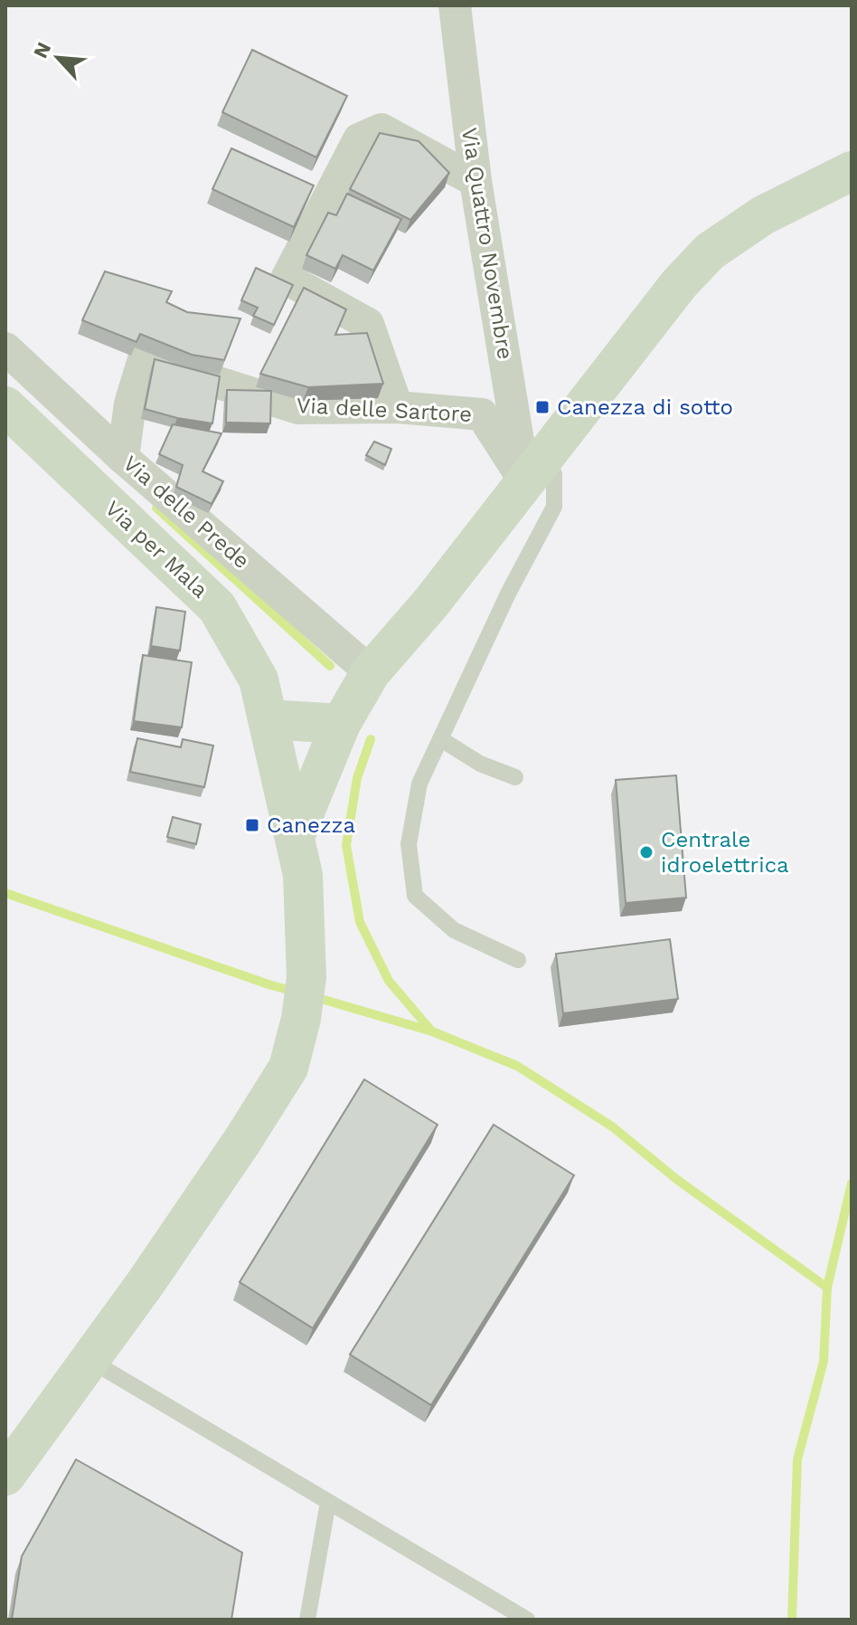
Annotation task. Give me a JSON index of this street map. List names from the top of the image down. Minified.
{"streets":{"main road":["Via per Mala"],"street":["Via Quattro Novembre","Via delle Sartore","Via delle Prede"]},"crossings":[["Via Quattro Novembre","Via delle Sartore"],["Via delle Sartore","Via delle Prede"]],"places":{"transit":["Canezza di sotto","Canezza"],"other":["Centrale idroelettrica"]},"north":"top left"}
